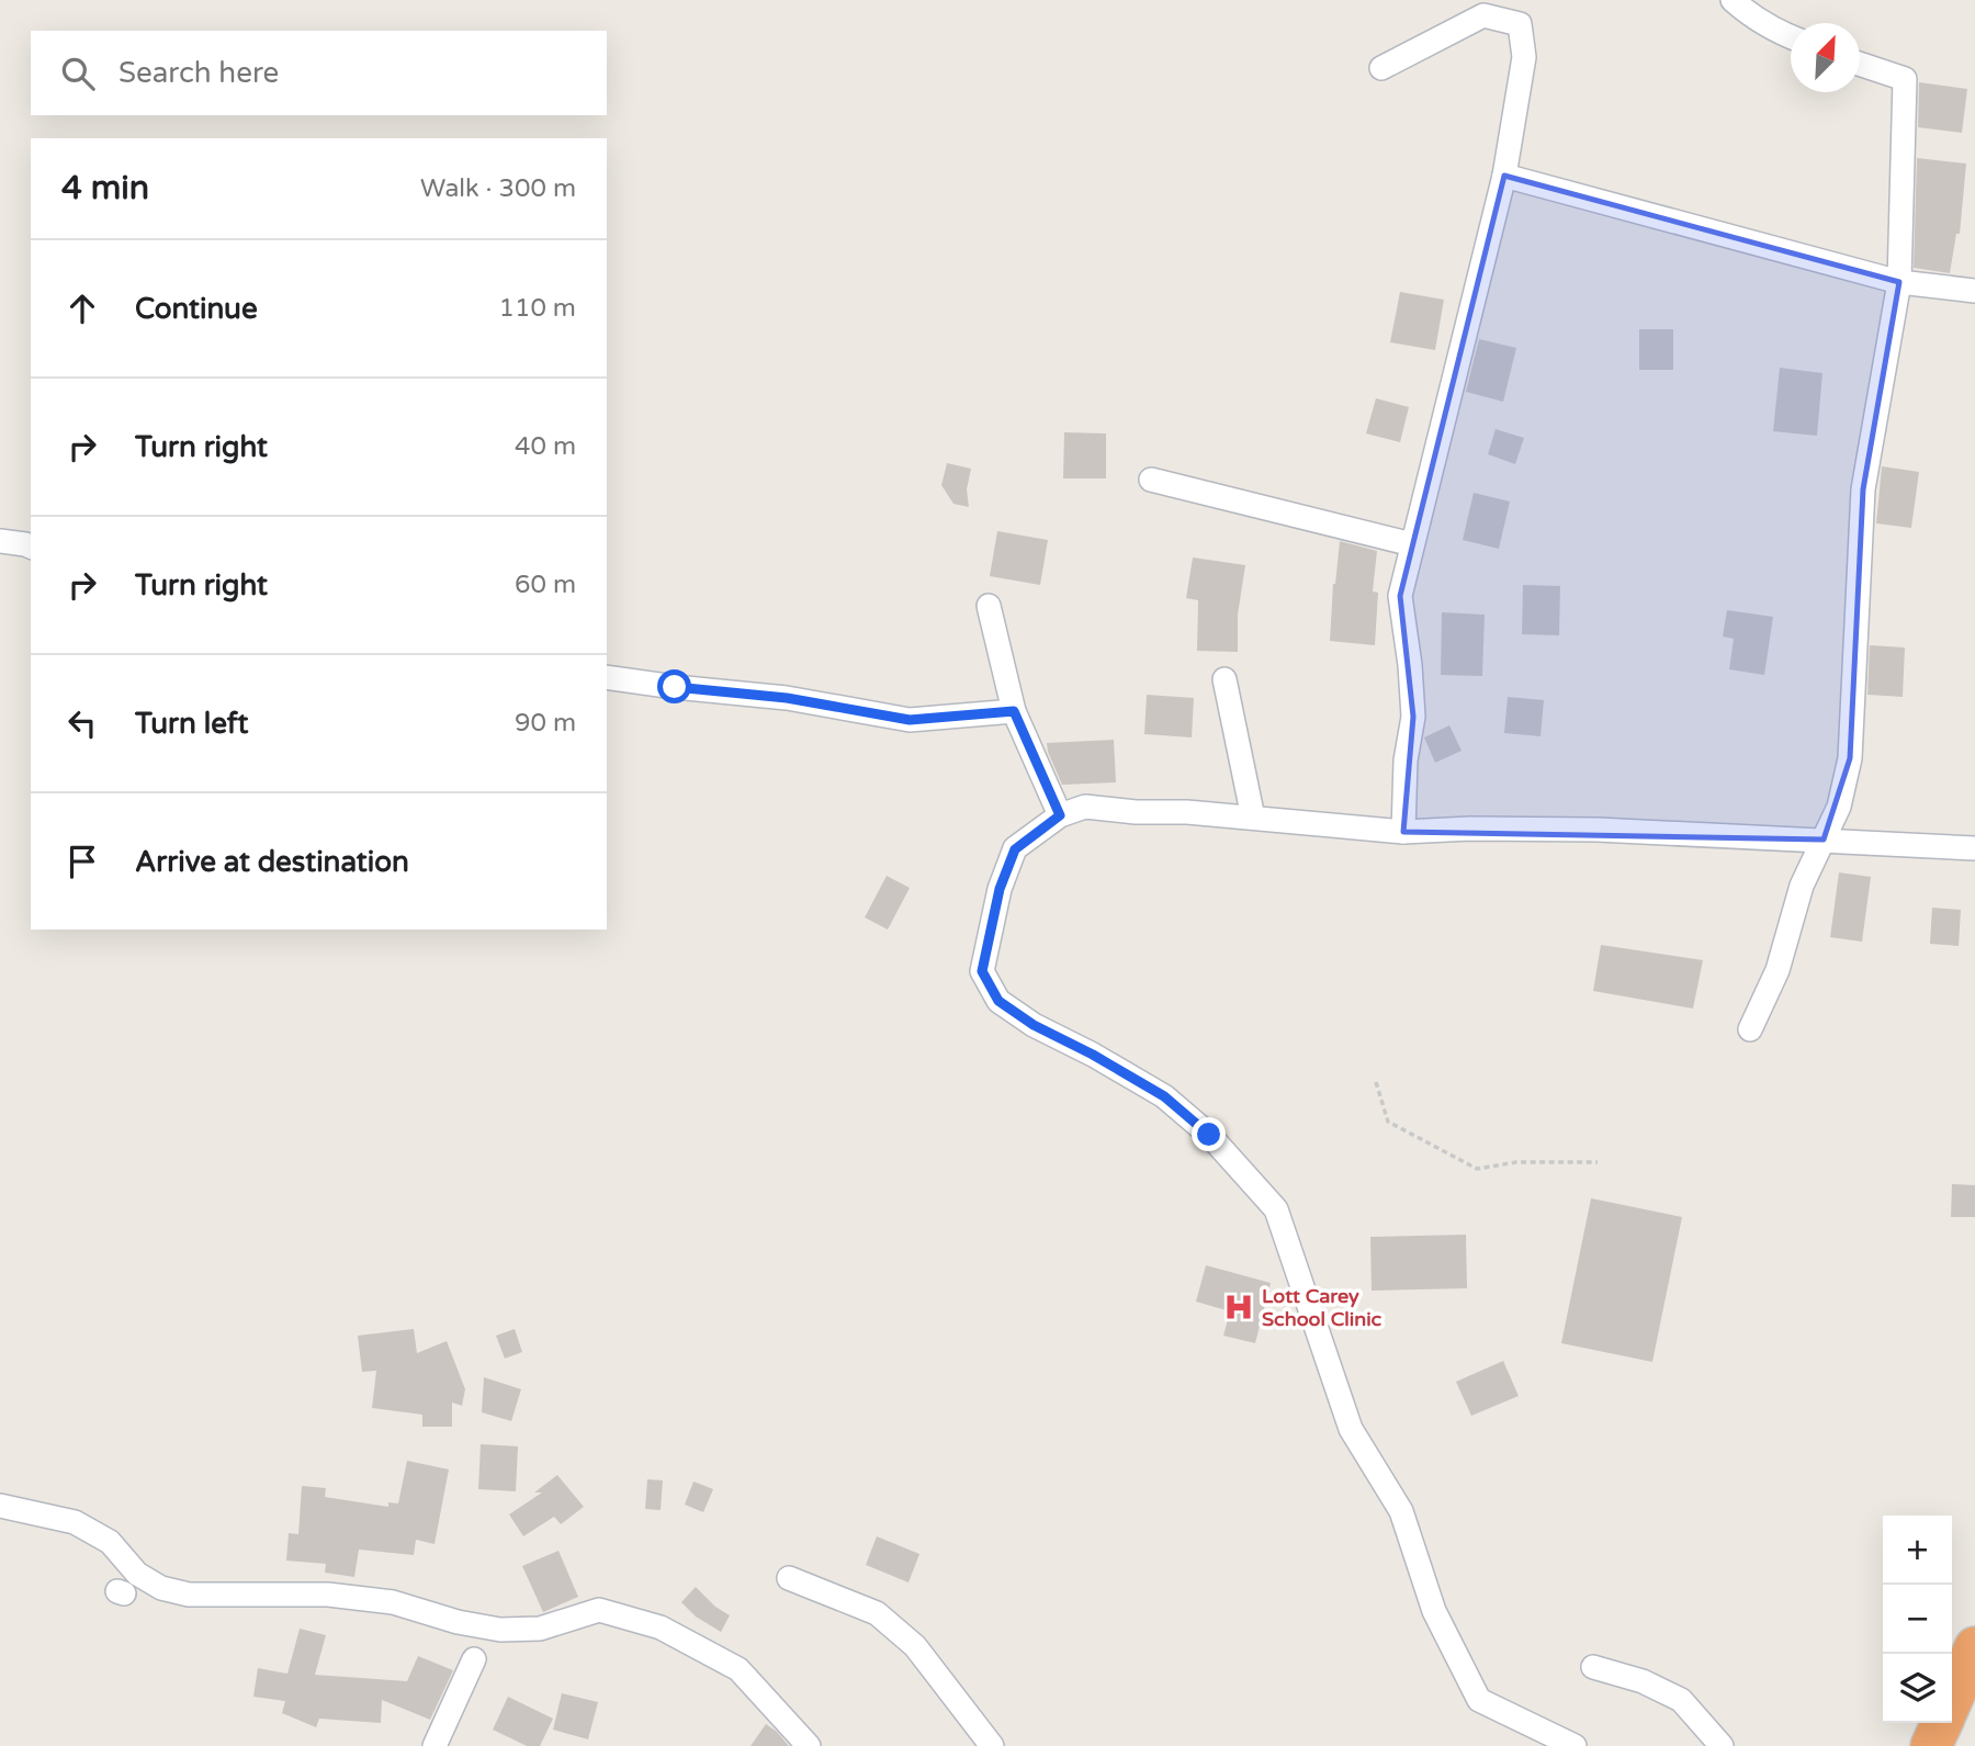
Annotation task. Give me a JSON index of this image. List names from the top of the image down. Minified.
{"places":{"hospital":["Lott Carey School Clinic"]},"north":"top right","page":{"search":"Search here","heading":["4 min","Walk · 300 m"],"list":[["Continue","110 m"],["Turn right","40 m"],["Turn right","60 m"],["Turn left","90 m"],"Arrive at destination"],"map_buttons":["+","−"]}}
